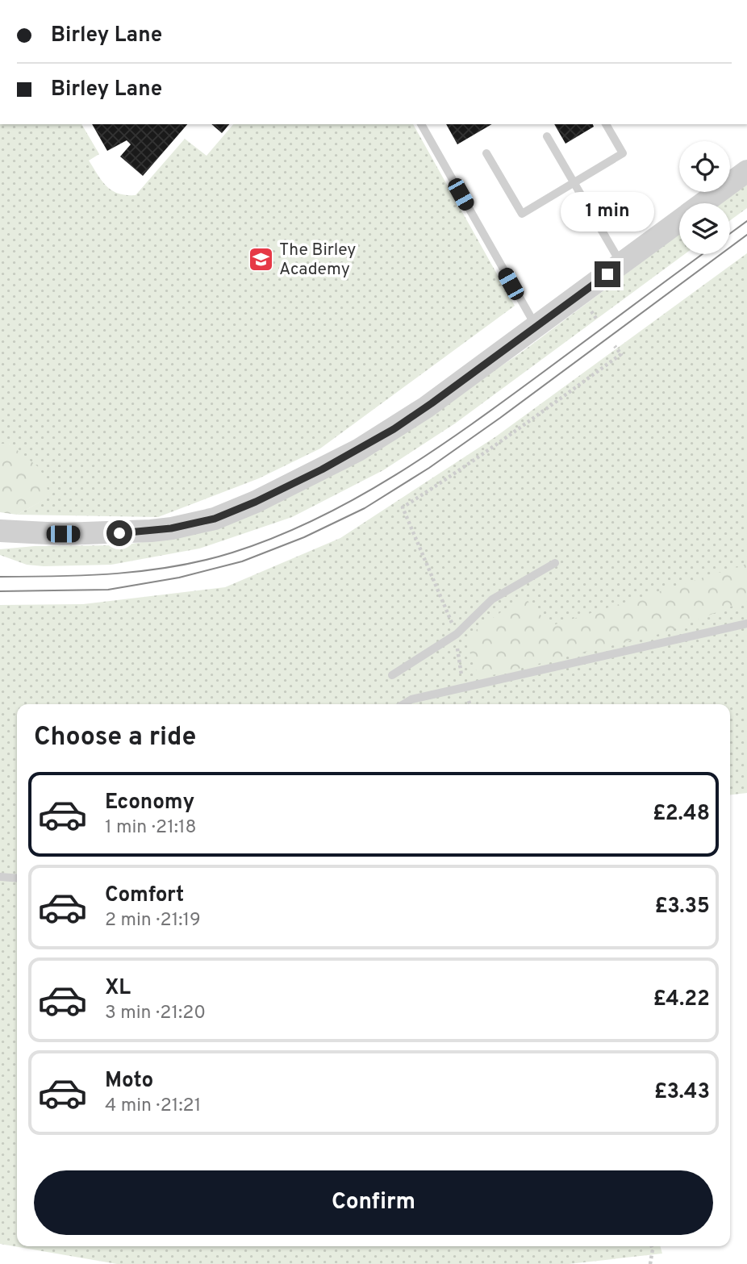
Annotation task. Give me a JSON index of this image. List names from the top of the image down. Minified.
{"places":{"school or university":["The Birley Academy"]},"page":{"banner":["Birley Lane","Birley Lane"],"bubble":"1 min","heading":"Choose a ride","list":[{"name":"Economy","note":"1 min · 21:18","value":"£2.48"},{"name":"Comfort","note":"2 min · 21:19","value":"£3.35"},{"name":"XL","note":"3 min · 21:20","value":"£4.22"},{"name":"Moto","note":"4 min · 21:21","value":"£3.43"}],"buttons":"Confirm"}}
